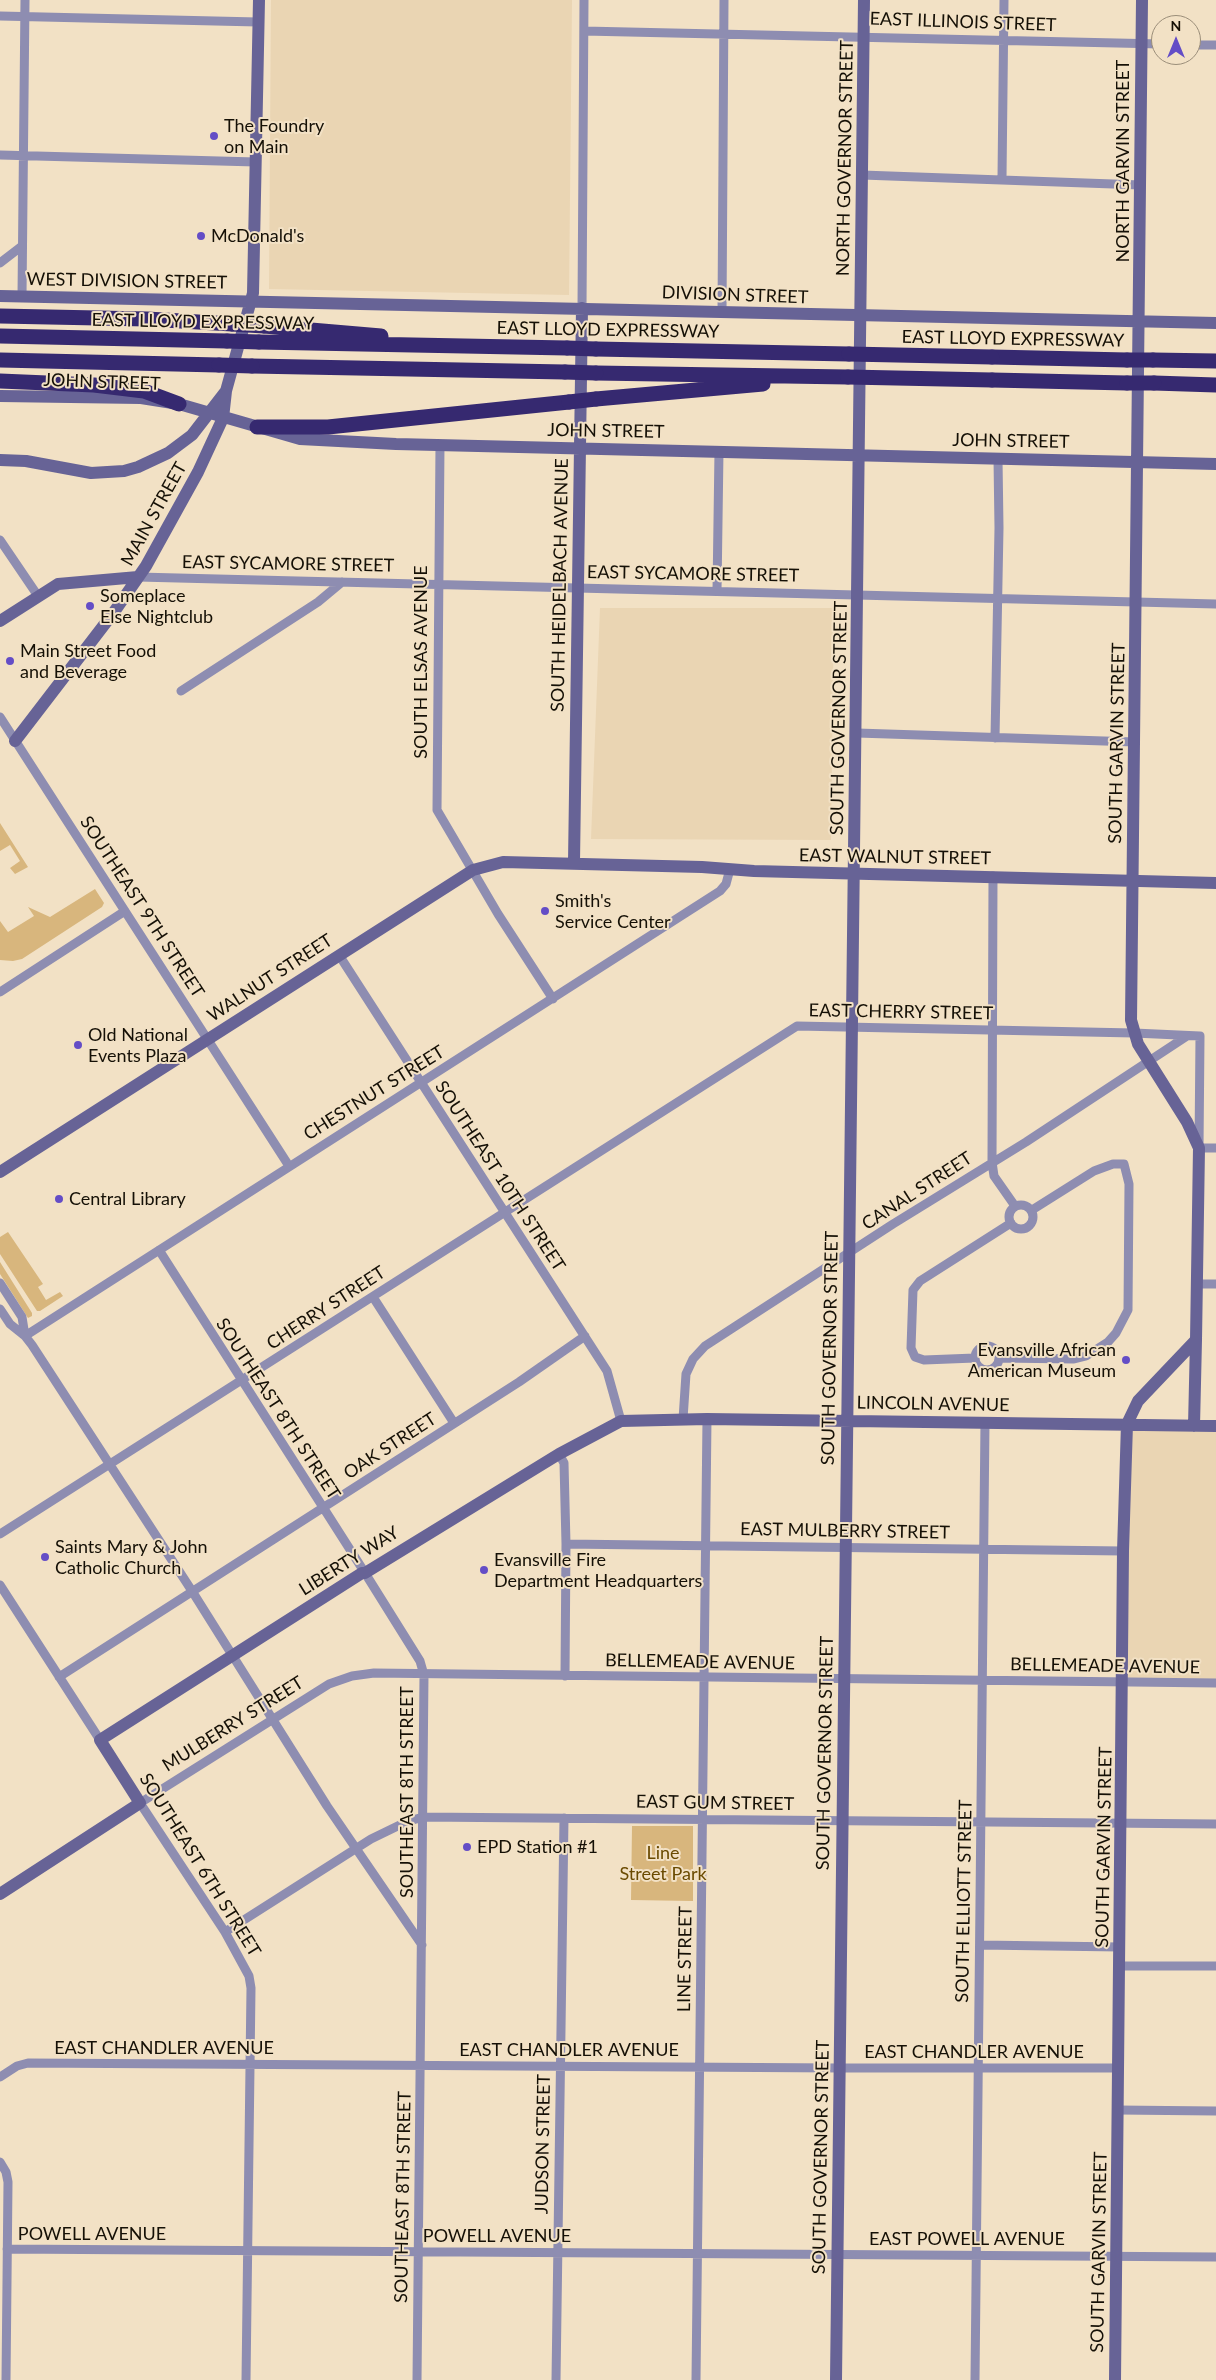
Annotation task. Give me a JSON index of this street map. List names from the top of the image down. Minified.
{"streets":{"highway":["EAST LLOYD EXPRESSWAY"],"main road":["NORTH GOVERNOR STREET","NORTH GARVIN STREET","WEST DIVISION STREET","DIVISION STREET","JOHN STREET","MAIN STREET","SOUTH HEIDELBACH AVENUE","SOUTH GOVERNOR STREET","SOUTH GARVIN STREET","EAST WALNUT STREET","WALNUT STREET","LINCOLN AVENUE","LIBERTY WAY","MULBERRY STREET","SOUTHEAST 6TH STREET"],"street":["EAST ILLINOIS STREET","EAST SYCAMORE STREET","SOUTH ELSAS AVENUE","SOUTHEAST 9TH STREET","EAST CHERRY STREET","CHESTNUT STREET","SOUTHEAST 10TH STREET","CANAL STREET","CHERRY STREET","SOUTHEAST 8TH STREET","OAK STREET","EAST MULBERRY STREET","BELLEMEADE AVENUE","EAST GUM STREET","SOUTH ELLIOTT STREET","LINE STREET","EAST CHANDLER AVENUE","JUDSON STREET","POWELL AVENUE","EAST POWELL AVENUE"]},"crossings":[["EAST ILLINOIS STREET","NORTH GOVERNOR STREET"],["EAST ILLINOIS STREET","NORTH GARVIN STREET"],["NORTH GOVERNOR STREET","DIVISION STREET"],["NORTH GOVERNOR STREET","SOUTH GOVERNOR STREET"],["NORTH GARVIN STREET","DIVISION STREET"],["NORTH GARVIN STREET","SOUTH GARVIN STREET"],["WEST DIVISION STREET","DIVISION STREET"],["WEST DIVISION STREET","MAIN STREET"],["DIVISION STREET","MAIN STREET"],["DIVISION STREET","SOUTH HEIDELBACH AVENUE"],["DIVISION STREET","SOUTH GOVERNOR STREET"],["DIVISION STREET","SOUTH GARVIN STREET"],["JOHN STREET","MAIN STREET"],["JOHN STREET","SOUTH HEIDELBACH AVENUE"],["JOHN STREET","SOUTH ELSAS AVENUE"],["JOHN STREET","SOUTH GOVERNOR STREET"],["JOHN STREET","SOUTH GARVIN STREET"],["MAIN STREET","EAST SYCAMORE STREET"],["MAIN STREET","SOUTHEAST 9TH STREET"],["EAST SYCAMORE STREET","SOUTH HEIDELBACH AVENUE"],["EAST SYCAMORE STREET","SOUTH ELSAS AVENUE"],["EAST SYCAMORE STREET","SOUTH GOVERNOR STREET"],["EAST SYCAMORE STREET","SOUTH GARVIN STREET"],["SOUTH HEIDELBACH AVENUE","EAST WALNUT STREET"],["SOUTH HEIDELBACH AVENUE","WALNUT STREET"],["SOUTH ELSAS AVENUE","WALNUT STREET"],["SOUTH ELSAS AVENUE","CHESTNUT STREET"],["SOUTH GOVERNOR STREET","EAST WALNUT STREET"],["SOUTH GOVERNOR STREET","EAST CHERRY STREET"],["SOUTH GOVERNOR STREET","CANAL STREET"],["SOUTH GOVERNOR STREET","LINCOLN AVENUE"],["SOUTH GOVERNOR STREET","EAST MULBERRY STREET"],["SOUTH GOVERNOR STREET","BELLEMEADE AVENUE"],["SOUTH GOVERNOR STREET","EAST GUM STREET"],["SOUTH GOVERNOR STREET","EAST CHANDLER AVENUE"],["SOUTH GOVERNOR STREET","POWELL AVENUE"],["SOUTH GOVERNOR STREET","EAST POWELL AVENUE"],["SOUTH GARVIN STREET","EAST WALNUT STREET"],["SOUTH GARVIN STREET","EAST CHERRY STREET"],["SOUTH GARVIN STREET","CANAL STREET"],["SOUTH GARVIN STREET","LINCOLN AVENUE"],["SOUTH GARVIN STREET","EAST MULBERRY STREET"],["SOUTH GARVIN STREET","BELLEMEADE AVENUE"],["SOUTH GARVIN STREET","EAST GUM STREET"],["SOUTH GARVIN STREET","EAST CHANDLER AVENUE"],["SOUTH GARVIN STREET","EAST POWELL AVENUE"],["EAST WALNUT STREET","WALNUT STREET"],["EAST WALNUT STREET","CHESTNUT STREET"],["SOUTHEAST 9TH STREET","WALNUT STREET"],["SOUTHEAST 9TH STREET","CHESTNUT STREET"],["WALNUT STREET","SOUTHEAST 10TH STREET"],["EAST CHERRY STREET","CANAL STREET"],["EAST CHERRY STREET","CHERRY STREET"],["CHESTNUT STREET","SOUTHEAST 10TH STREET"],["CHESTNUT STREET","SOUTHEAST 8TH STREET"],["SOUTHEAST 10TH STREET","CHERRY STREET"],["SOUTHEAST 10TH STREET","LINCOLN AVENUE"],["SOUTHEAST 10TH STREET","OAK STREET"],["SOUTHEAST 10TH STREET","LIBERTY WAY"],["CANAL STREET","LINCOLN AVENUE"],["CHERRY STREET","SOUTHEAST 8TH STREET"],["LINCOLN AVENUE","LIBERTY WAY"],["LINCOLN AVENUE","SOUTH ELLIOTT STREET"],["LINCOLN AVENUE","LINE STREET"],["SOUTHEAST 8TH STREET","OAK STREET"],["SOUTHEAST 8TH STREET","LIBERTY WAY"],["SOUTHEAST 8TH STREET","BELLEMEADE AVENUE"],["SOUTHEAST 8TH STREET","MULBERRY STREET"],["SOUTHEAST 8TH STREET","EAST GUM STREET"],["SOUTHEAST 8TH STREET","EAST CHANDLER AVENUE"],["SOUTHEAST 8TH STREET","POWELL AVENUE"],["OAK STREET","SOUTHEAST 6TH STREET"],["EAST MULBERRY STREET","SOUTH ELLIOTT STREET"],["EAST MULBERRY STREET","LINE STREET"],["LIBERTY WAY","SOUTHEAST 6TH STREET"],["BELLEMEADE AVENUE","MULBERRY STREET"],["BELLEMEADE AVENUE","SOUTH ELLIOTT STREET"],["BELLEMEADE AVENUE","LINE STREET"],["MULBERRY STREET","SOUTHEAST 6TH STREET"],["EAST GUM STREET","SOUTH ELLIOTT STREET"],["EAST GUM STREET","LINE STREET"],["EAST GUM STREET","JUDSON STREET"],["SOUTHEAST 6TH STREET","EAST CHANDLER AVENUE"],["SOUTHEAST 6TH STREET","POWELL AVENUE"],["SOUTH ELLIOTT STREET","EAST CHANDLER AVENUE"],["SOUTH ELLIOTT STREET","EAST POWELL AVENUE"],["LINE STREET","EAST CHANDLER AVENUE"],["LINE STREET","POWELL AVENUE"],["EAST CHANDLER AVENUE","JUDSON STREET"],["JUDSON STREET","POWELL AVENUE"],["POWELL AVENUE","EAST POWELL AVENUE"]],"parks":["Line Street Park"],"places":["The Foundry on Main","McDonald's","Someplace Else Nightclub","Main Street Food and Beverage","Smith's Service Center","Old National Events Plaza","Central Library","Evansville African American Museum","Saints Mary & John Catholic Church","Evansville Fire Department Headquarters","EPD Station #1"],"north":"top"}
